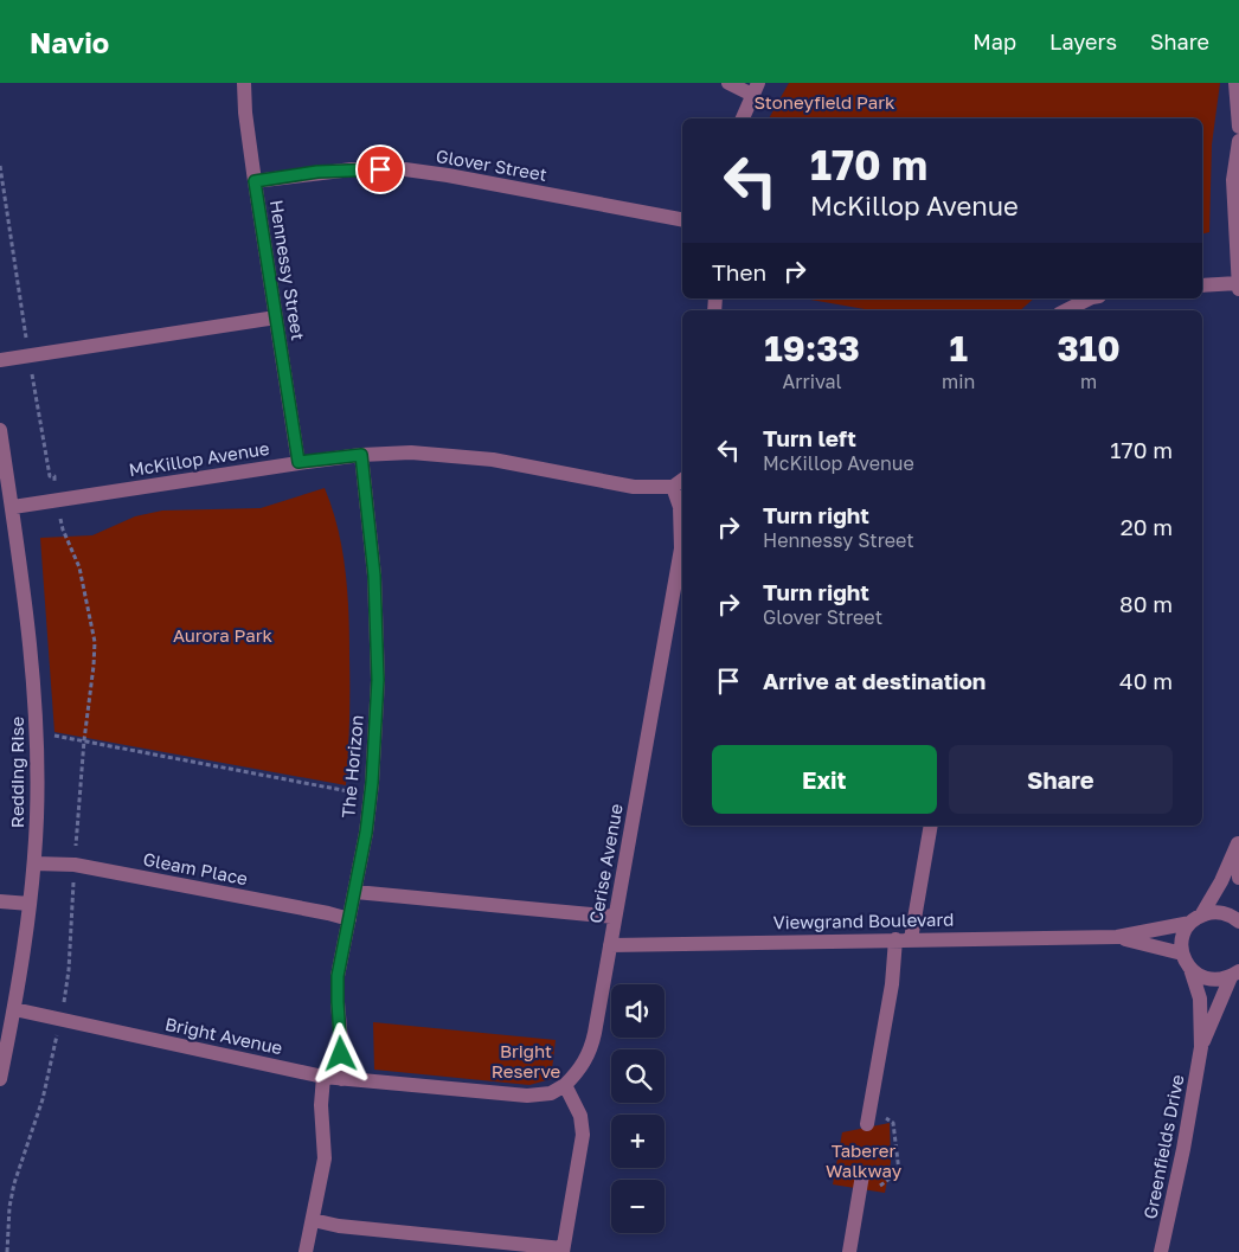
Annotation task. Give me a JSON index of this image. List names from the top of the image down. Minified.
{"streets":{"street":["Glover Street","Hennessy Street","McKillop Avenue","The Horizon","Redding Rise","Cerise Avenue","Gleam Place","Viewgrand Boulevard","Bright Avenue","Greenfields Drive"]},"crossings":[["Glover Street","Hennessy Street"],["Hennessy Street","McKillop Avenue"],["McKillop Avenue","The Horizon"],["McKillop Avenue","Redding Rise"],["McKillop Avenue","Cerise Avenue"],["The Horizon","Gleam Place"],["The Horizon","Bright Avenue"],["Redding Rise","Gleam Place"],["Redding Rise","Bright Avenue"],["Cerise Avenue","Viewgrand Boulevard"],["Cerise Avenue","Bright Avenue"],["Viewgrand Boulevard","Greenfields Drive"]],"parks":["Stoneyfield Park","Aurora Park","Bright Reserve","Taberer Walkway"],"page":{"header":"Navio","nav":["Map","Layers","Share"],"turn":["170 m","McKillop Avenue"],"then":"Then","eta":["19:33","Arrival","1","min","310","m"],"list":[{"name":"Turn left","note":"McKillop Avenue","value":"170 m"},{"name":"Turn right","note":"Hennessy Street","value":"20 m"},{"name":"Turn right","note":"Glover Street","value":"80 m"},{"name":"Arrive at destination","value":"40 m"}],"buttons":["Exit","Share"],"map_buttons":["+","−"]}}
